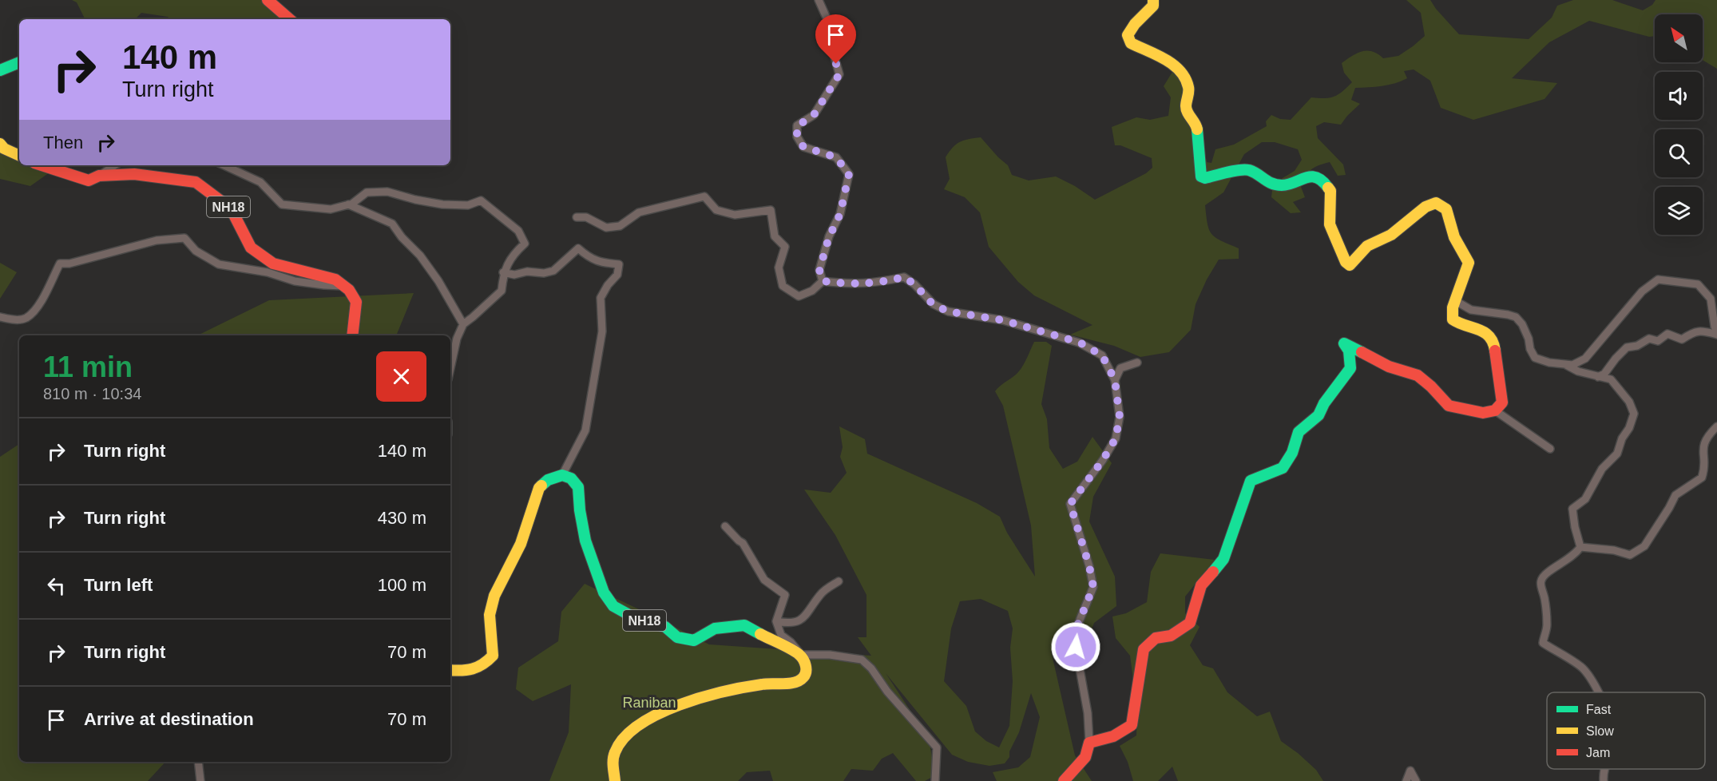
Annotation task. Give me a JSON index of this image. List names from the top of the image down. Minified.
{"streets":{"street":["NH18"]},"parks":["Raniban"],"legend":["Fast","Slow","Jam"],"north":"top left","page":{"turn":["140 m","Turn right"],"then":"Then","heading":["11 min","810 m · 10:34"],"list":[{"name":"Turn right","value":"140 m"},{"name":"Turn right","value":"430 m"},{"name":"Turn left","value":"100 m"},{"name":"Turn right","value":"70 m"},{"name":"Arrive at destination","value":"70 m"}]}}
